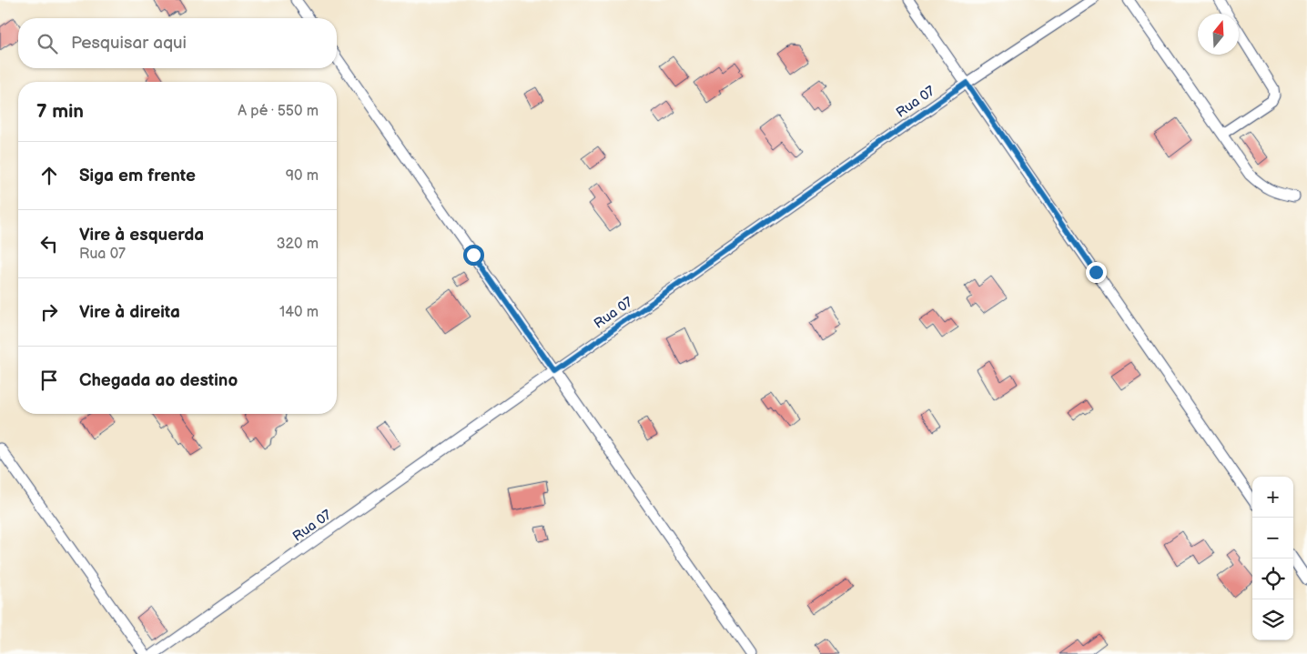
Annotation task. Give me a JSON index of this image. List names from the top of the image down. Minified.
{"streets":{"street":["Rua 07"]},"north":"top","page":{"search":"Pesquisar aqui","heading":["7 min","A pé · 550 m"],"list":[["Siga em frente","90 m"],["Vire à esquerda","Rua 07","320 m"],["Vire à direita","140 m"],"Chegada ao destino"],"map_buttons":["+","−"]}}
